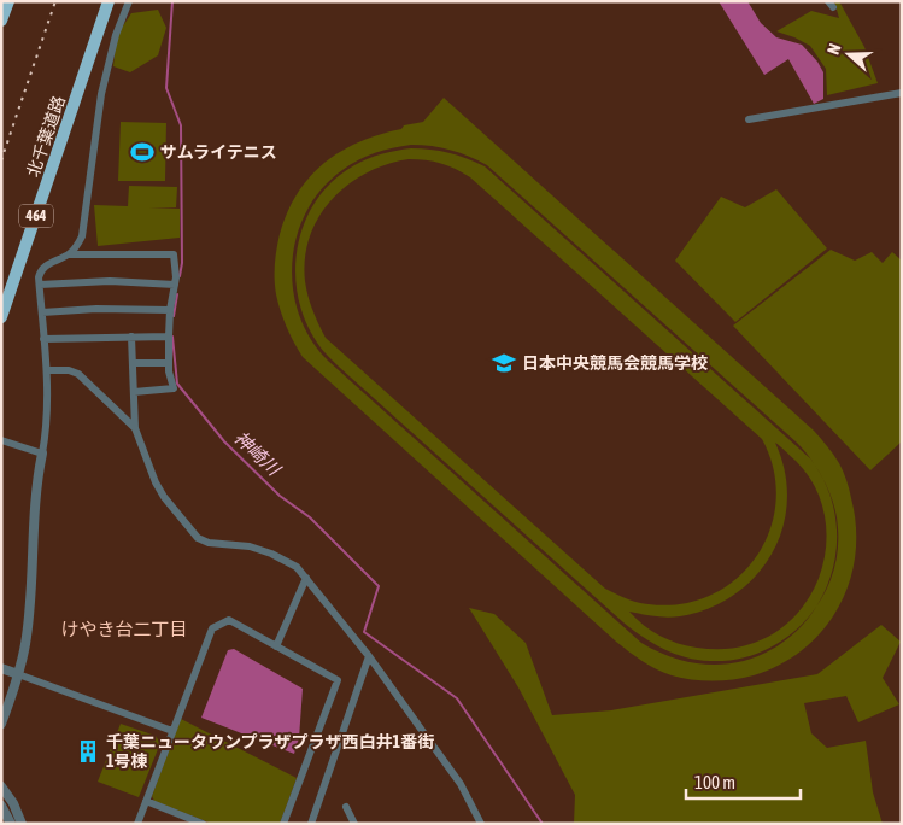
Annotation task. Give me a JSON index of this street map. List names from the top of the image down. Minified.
{"streets":{"highway":["北千葉道路","464"]},"districts":["けやき台二丁目"],"water":["神崎川"],"places":{"sports":["サムライテニス"],"school or university":["日本中央競馬会競馬学校"],"building":["千葉ニュータウンプラザプラザ西白井1番街 1号棟"]},"scale_bar":"100 m","north":"left"}
